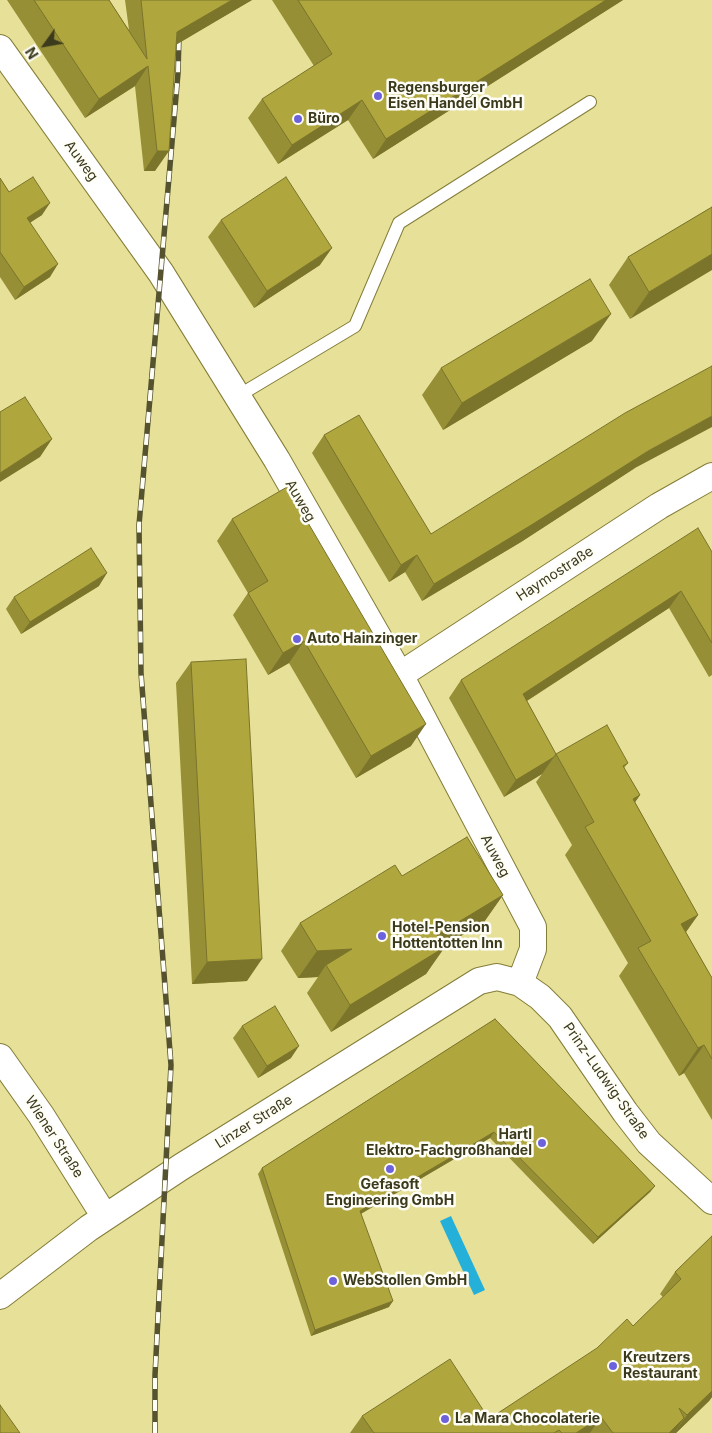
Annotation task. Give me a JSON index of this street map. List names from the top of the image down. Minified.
{"streets":{"street":["Auweg","Haymostraße","Prinz-Ludwig-Straße","Linzer Straße","Wiener Straße"]},"crossings":[["Auweg","Haymostraße"],["Auweg","Prinz-Ludwig-Straße"],["Auweg","Linzer Straße"],["Prinz-Ludwig-Straße","Linzer Straße"],["Linzer Straße","Wiener Straße"]],"places":["Regensburger Eisen Handel GmbH","Büro","Auto Hainzinger","Hotel-Pension Hottentotten Inn","Hartl Elektro-Fachgroßhandel","Gefasoft Engineering GmbH","WebStollen GmbH","Kreutzers Restaurant","La Mara Chocolaterie"],"north":"bottom left"}
